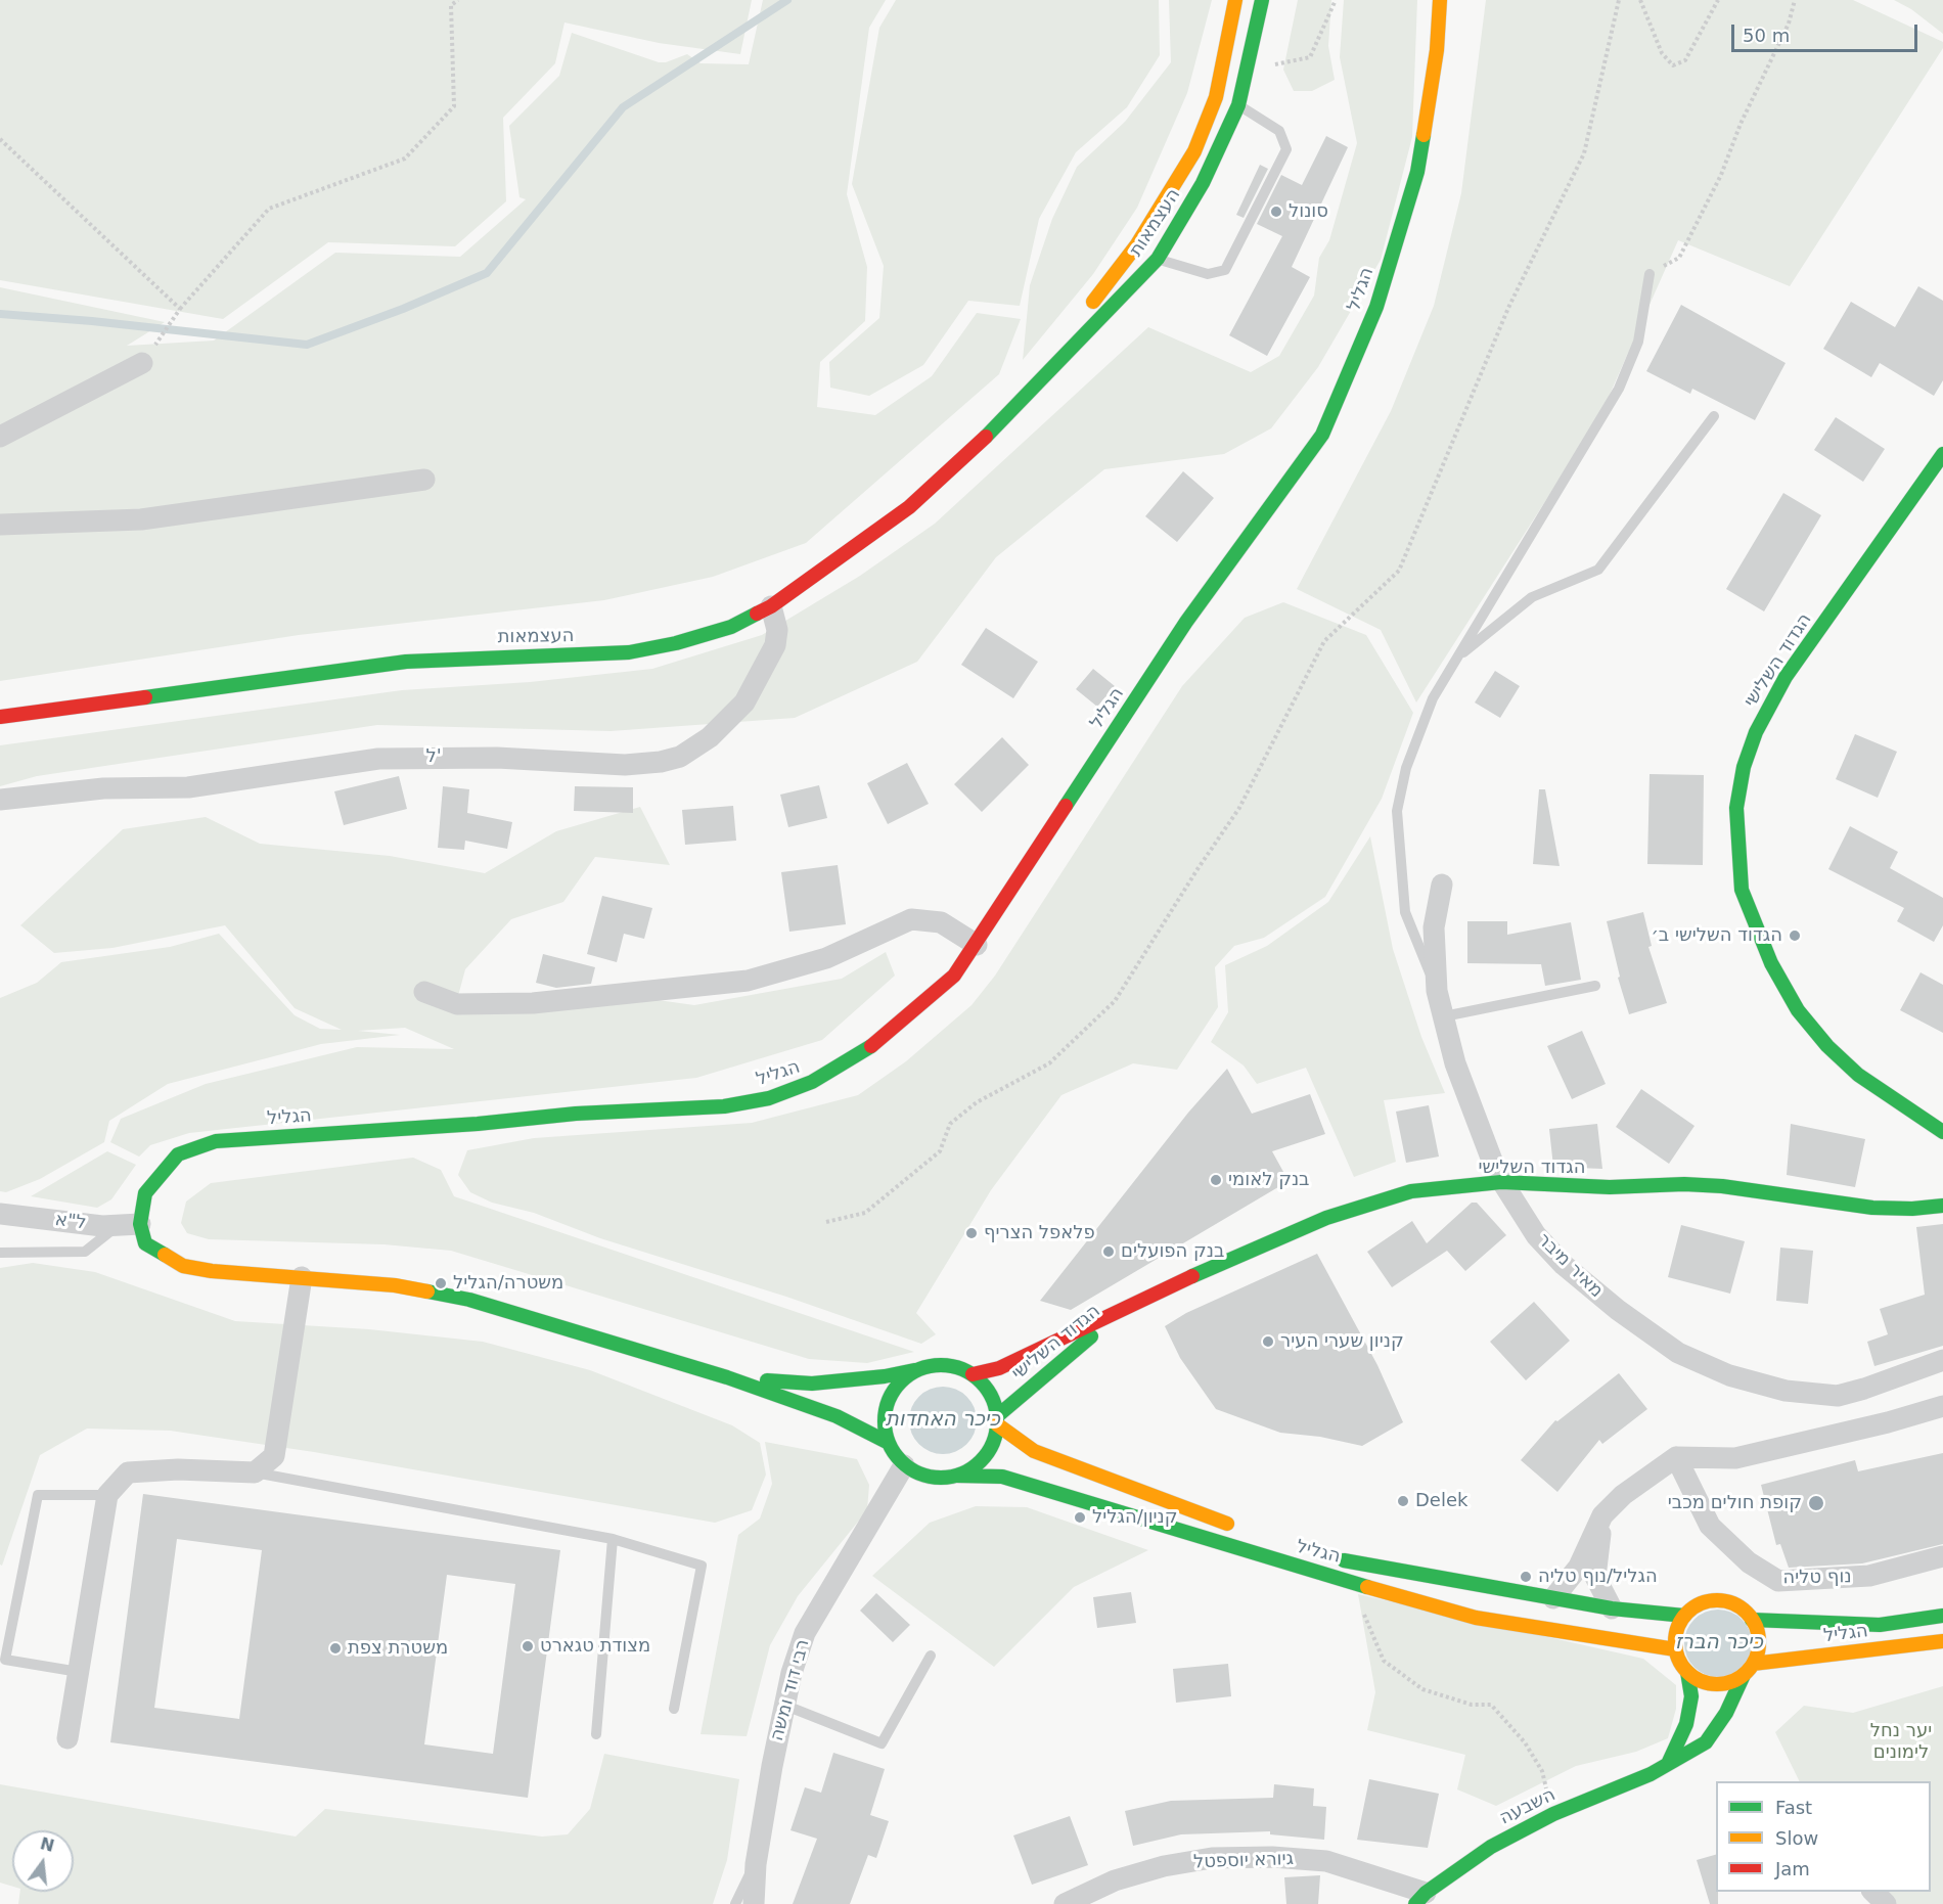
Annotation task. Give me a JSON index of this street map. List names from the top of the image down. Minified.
{"streets":{"main road":["העצמאות","הגליל","הגדוד השלישי","השבעה"],"street":["ל'","ל\"א","מאיר מיבר","נוף טליה","רבי דוד ומשה","גיורא יוספטל"]},"crossings":[["העצמאות","ל'"],["הגליל","הגדוד השלישי"],["הגליל","ל\"א"],["הגליל","רבי דוד ומשה"],["הגליל","השבעה"],["הגדוד השלישי","מאיר מיבר"],["הגדוד השלישי","רבי דוד ומשה"],["השבעה","גיורא יוספטל"]],"water":["כיכר האחדות","כיכר הברז"],"parks":["יער נחל לימונים"],"places":["סונול","הגדוד השלישי ב׳","בנק לאומי","פלאפל הצריף","בנק הפועלים","משטרה/הגליל","קניון שערי העיר","Delek","קופת חולים מכבי","קניון/הגליל","הגליל/נוף טליה","מצודת טגארט","משטרת צפת"],"legend":["Fast","Slow","Jam"],"scale_bar":"50 m","north":"top"}
